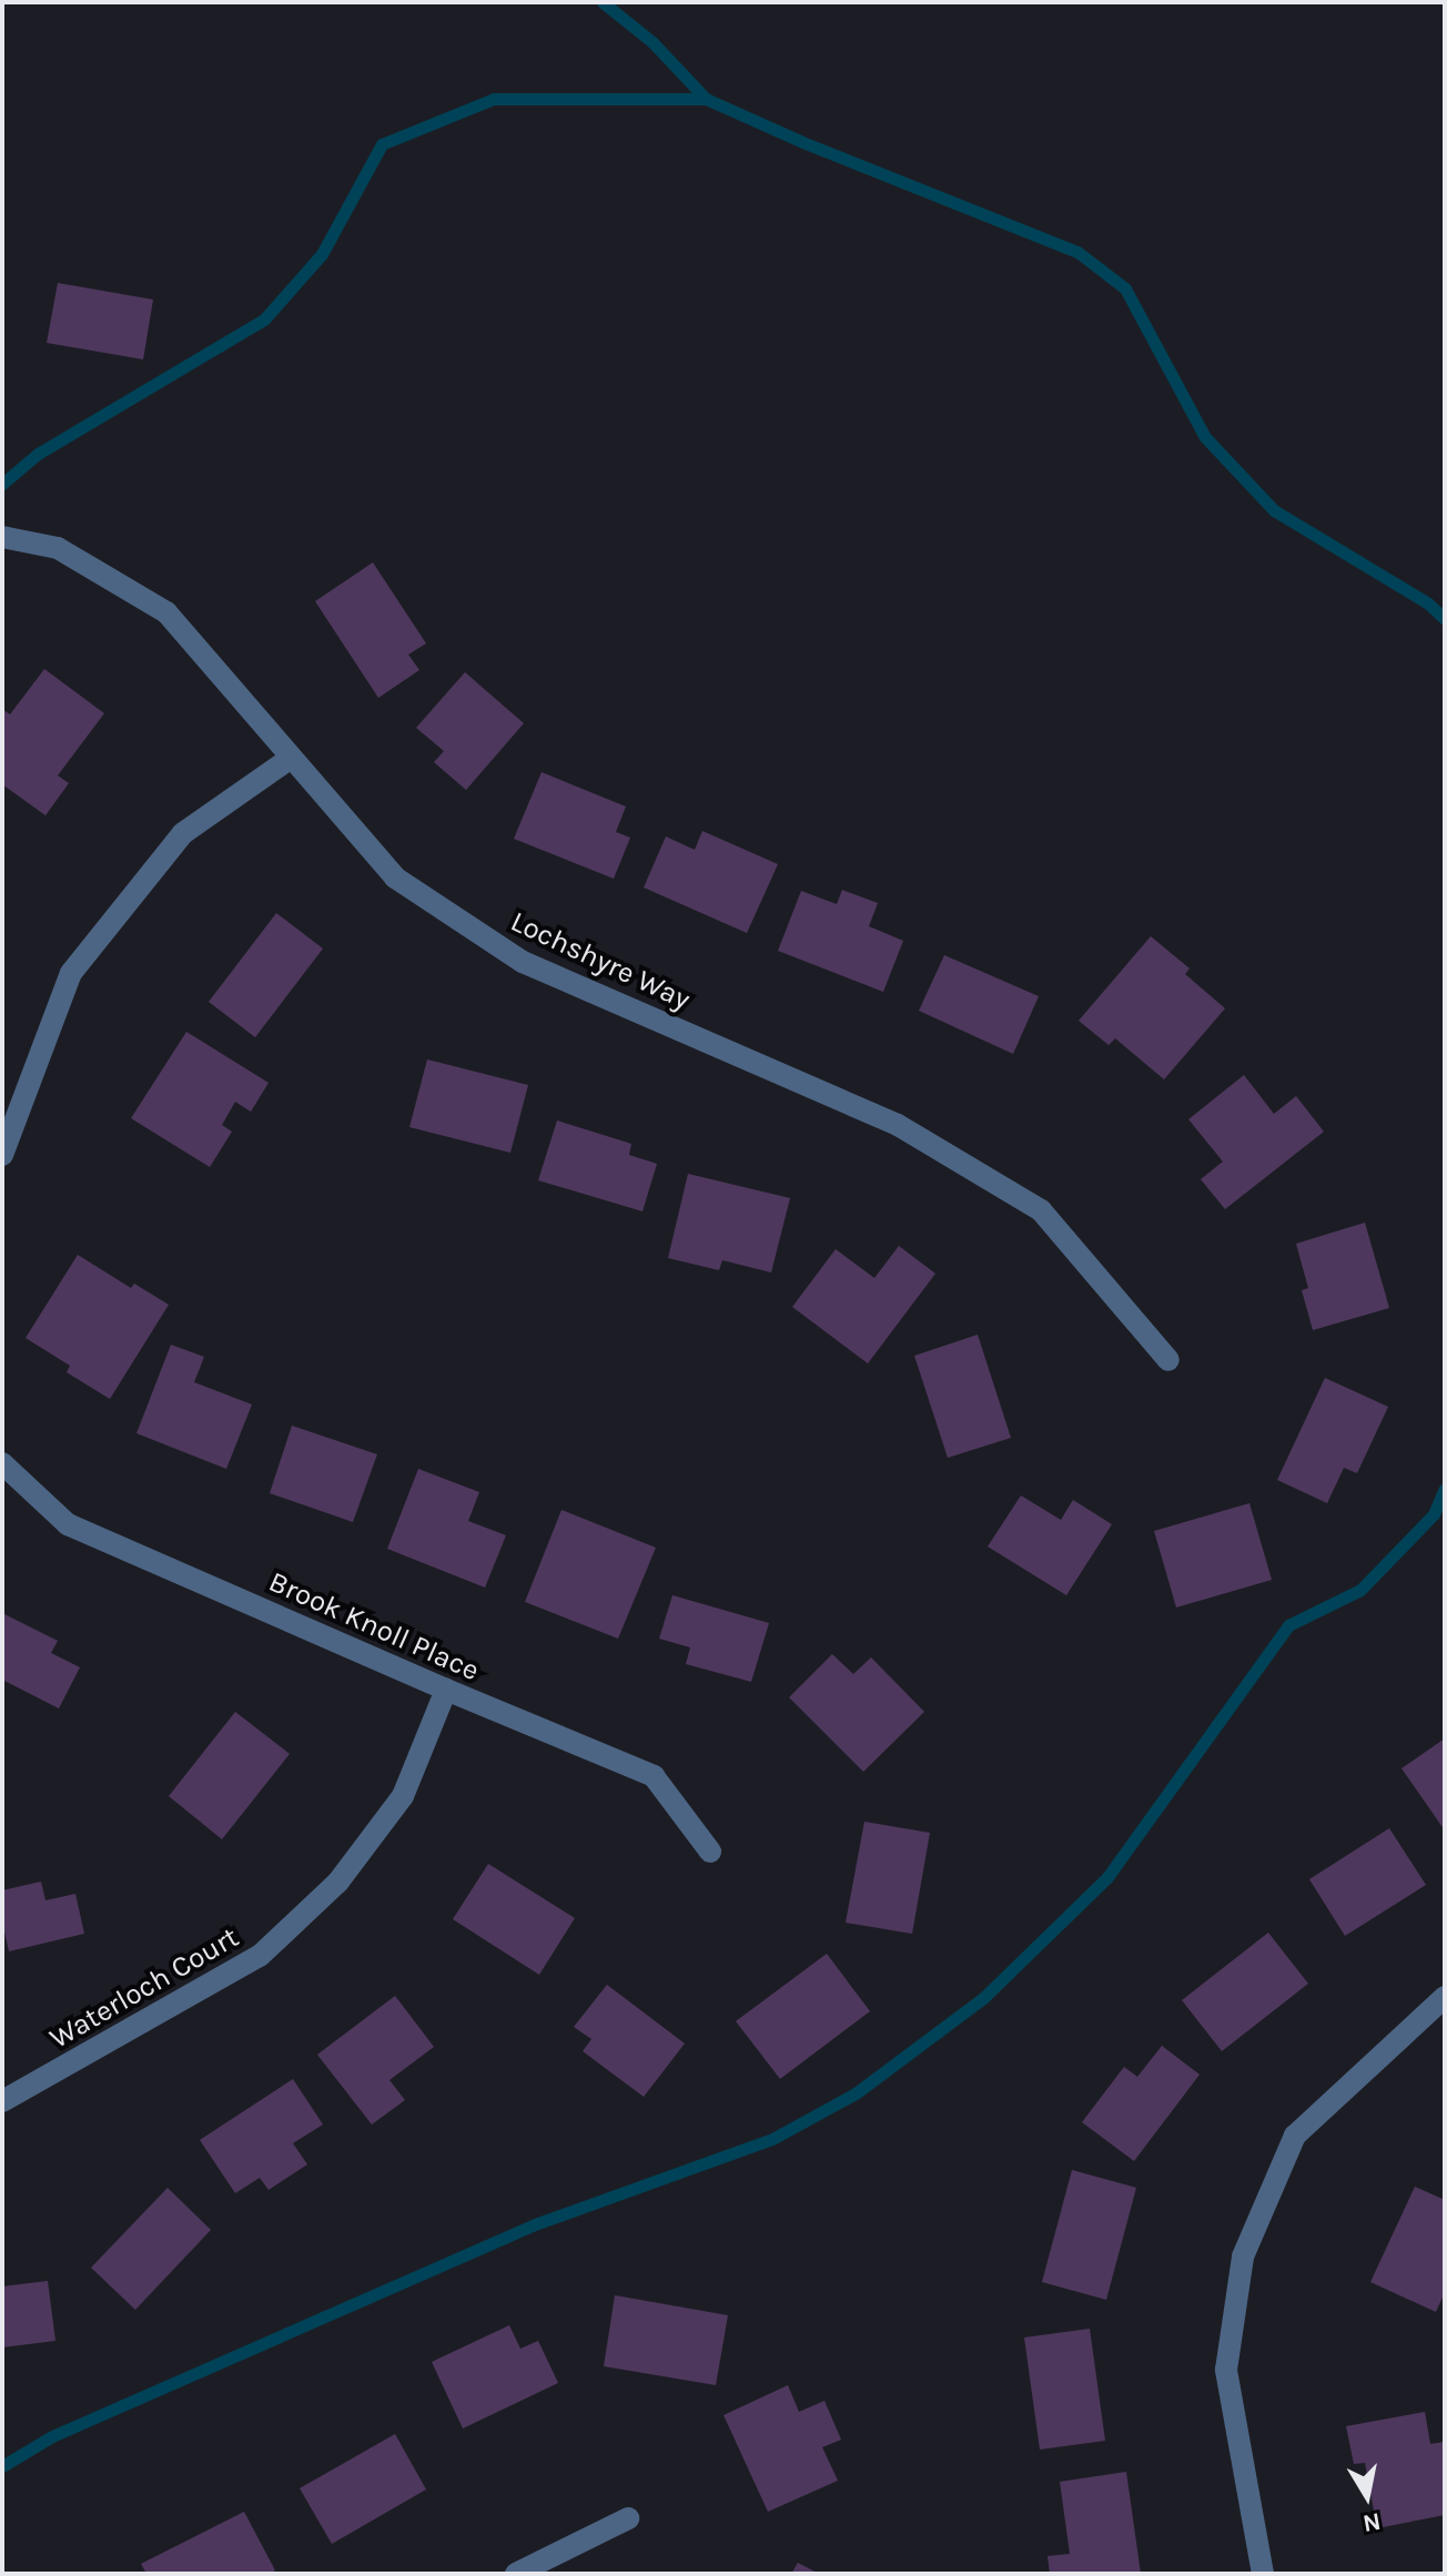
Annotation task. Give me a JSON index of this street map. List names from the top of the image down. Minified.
{"streets":{"street":["Lochshyre Way","Brook Knoll Place","Waterloch Court"]},"crossings":[["Brook Knoll Place","Waterloch Court"]],"north":"bottom"}
